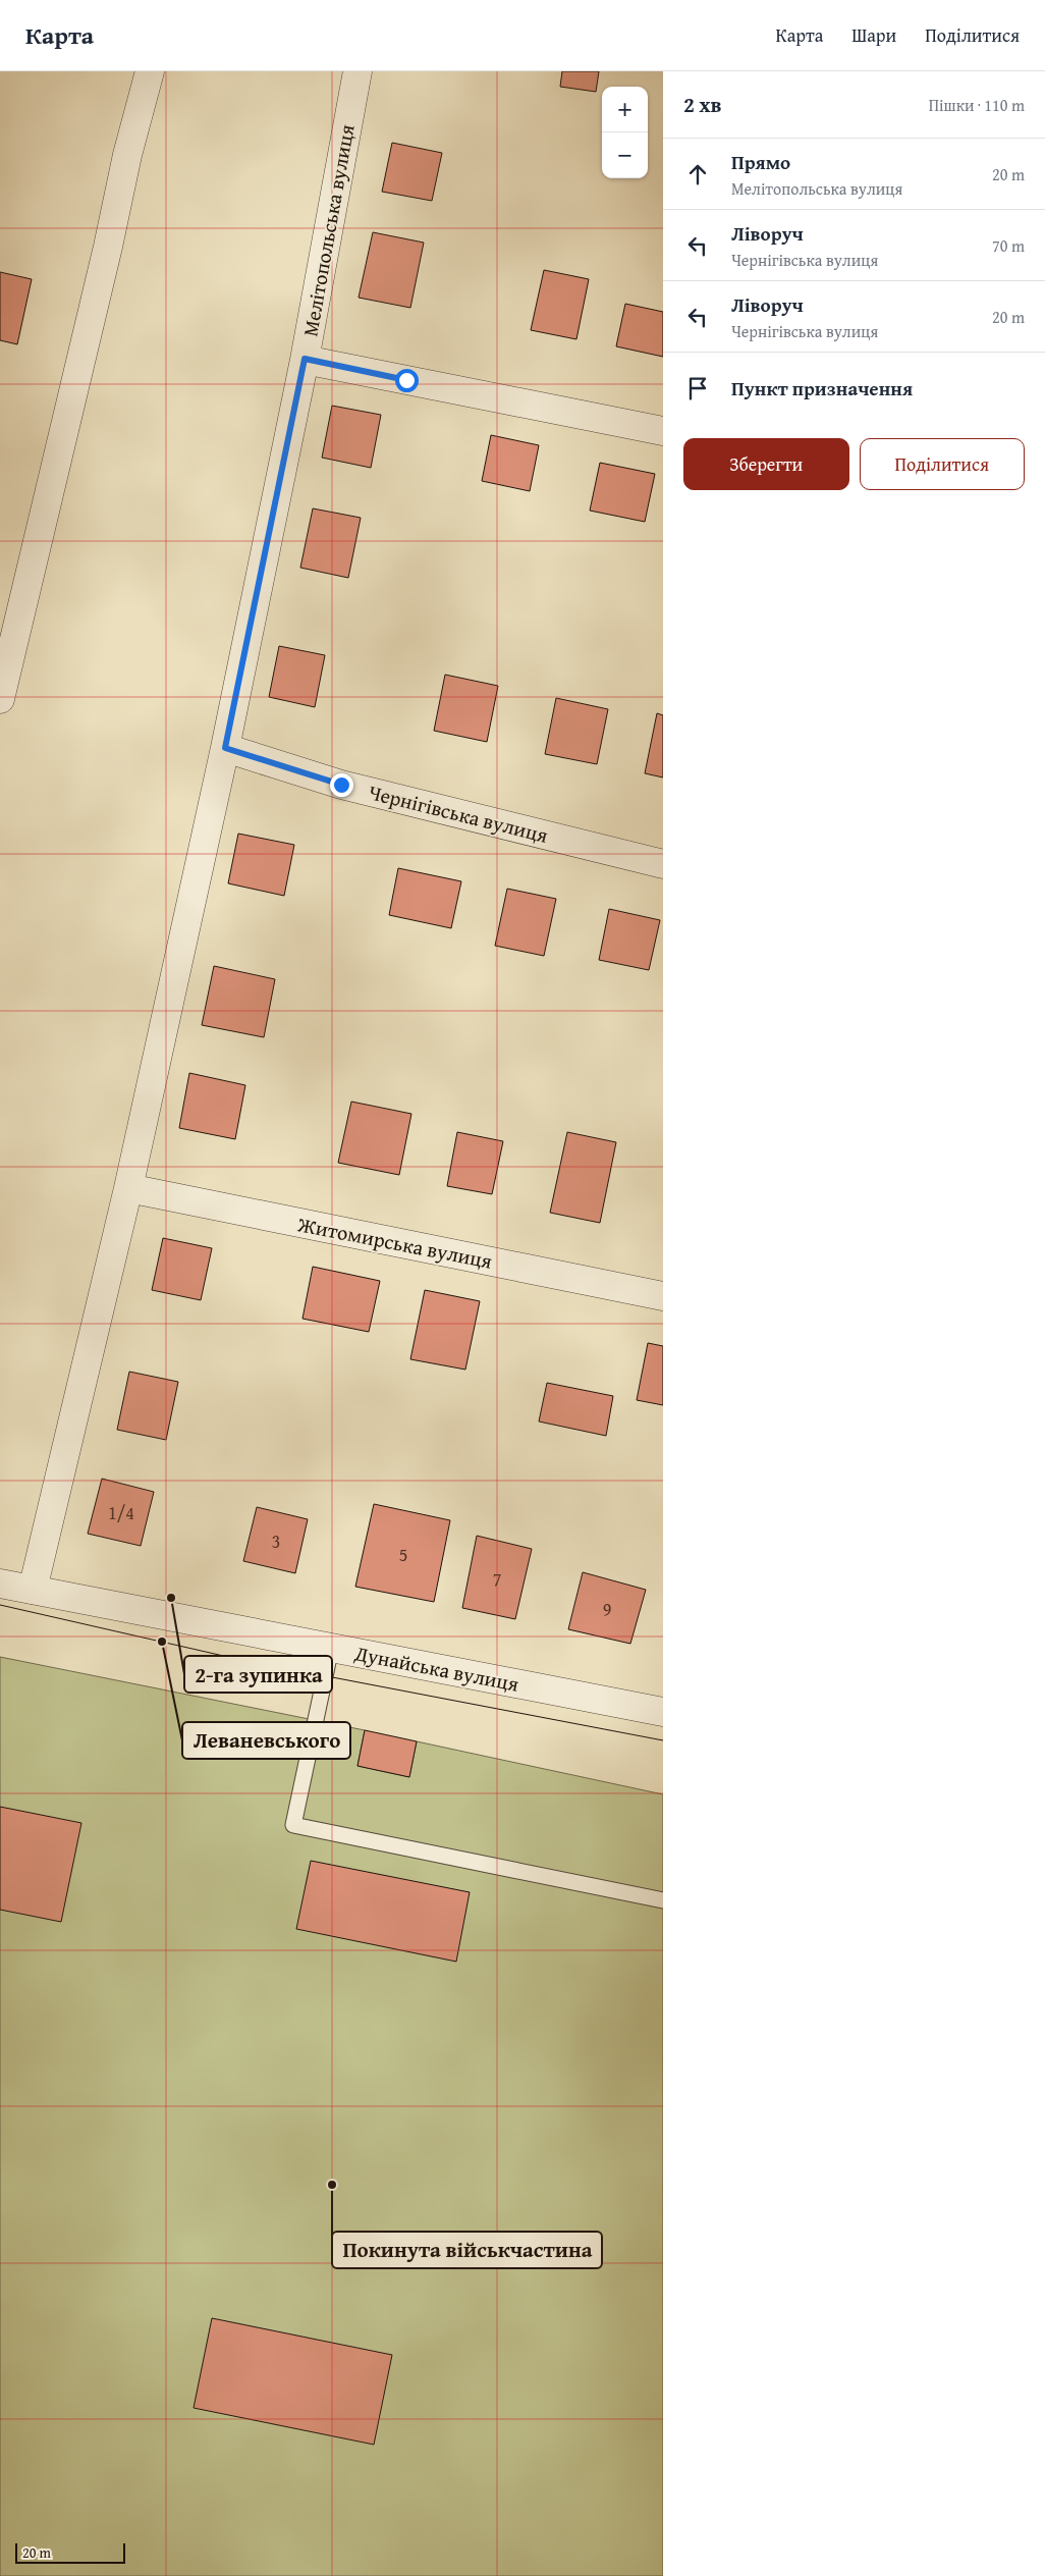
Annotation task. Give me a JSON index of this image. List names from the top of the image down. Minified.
{"streets":{"street":["Мелітопольська вулиця","Чернігівська вулиця","Житомирська вулиця","Дунайська вулиця"]},"places":["2-га зупинка","Леваневського","Покинута військчастина"],"house_numbers":["1/4","3","5","7","9"],"scale_bar":"20 m","page":{"header":"Карта","nav":["Карта","Шари","Поділитися"],"heading":["2 хв","Пішки · 110 m"],"map_buttons":["+","−"],"list":[["Прямо","Мелітопольська вулиця","20 m"],["Ліворуч","Чернігівська вулиця","70 m"],["Ліворуч","Чернігівська вулиця","20 m"],"Пункт призначення"],"buttons":["Зберегти","Поділитися"],"scale":"20 m"}}
